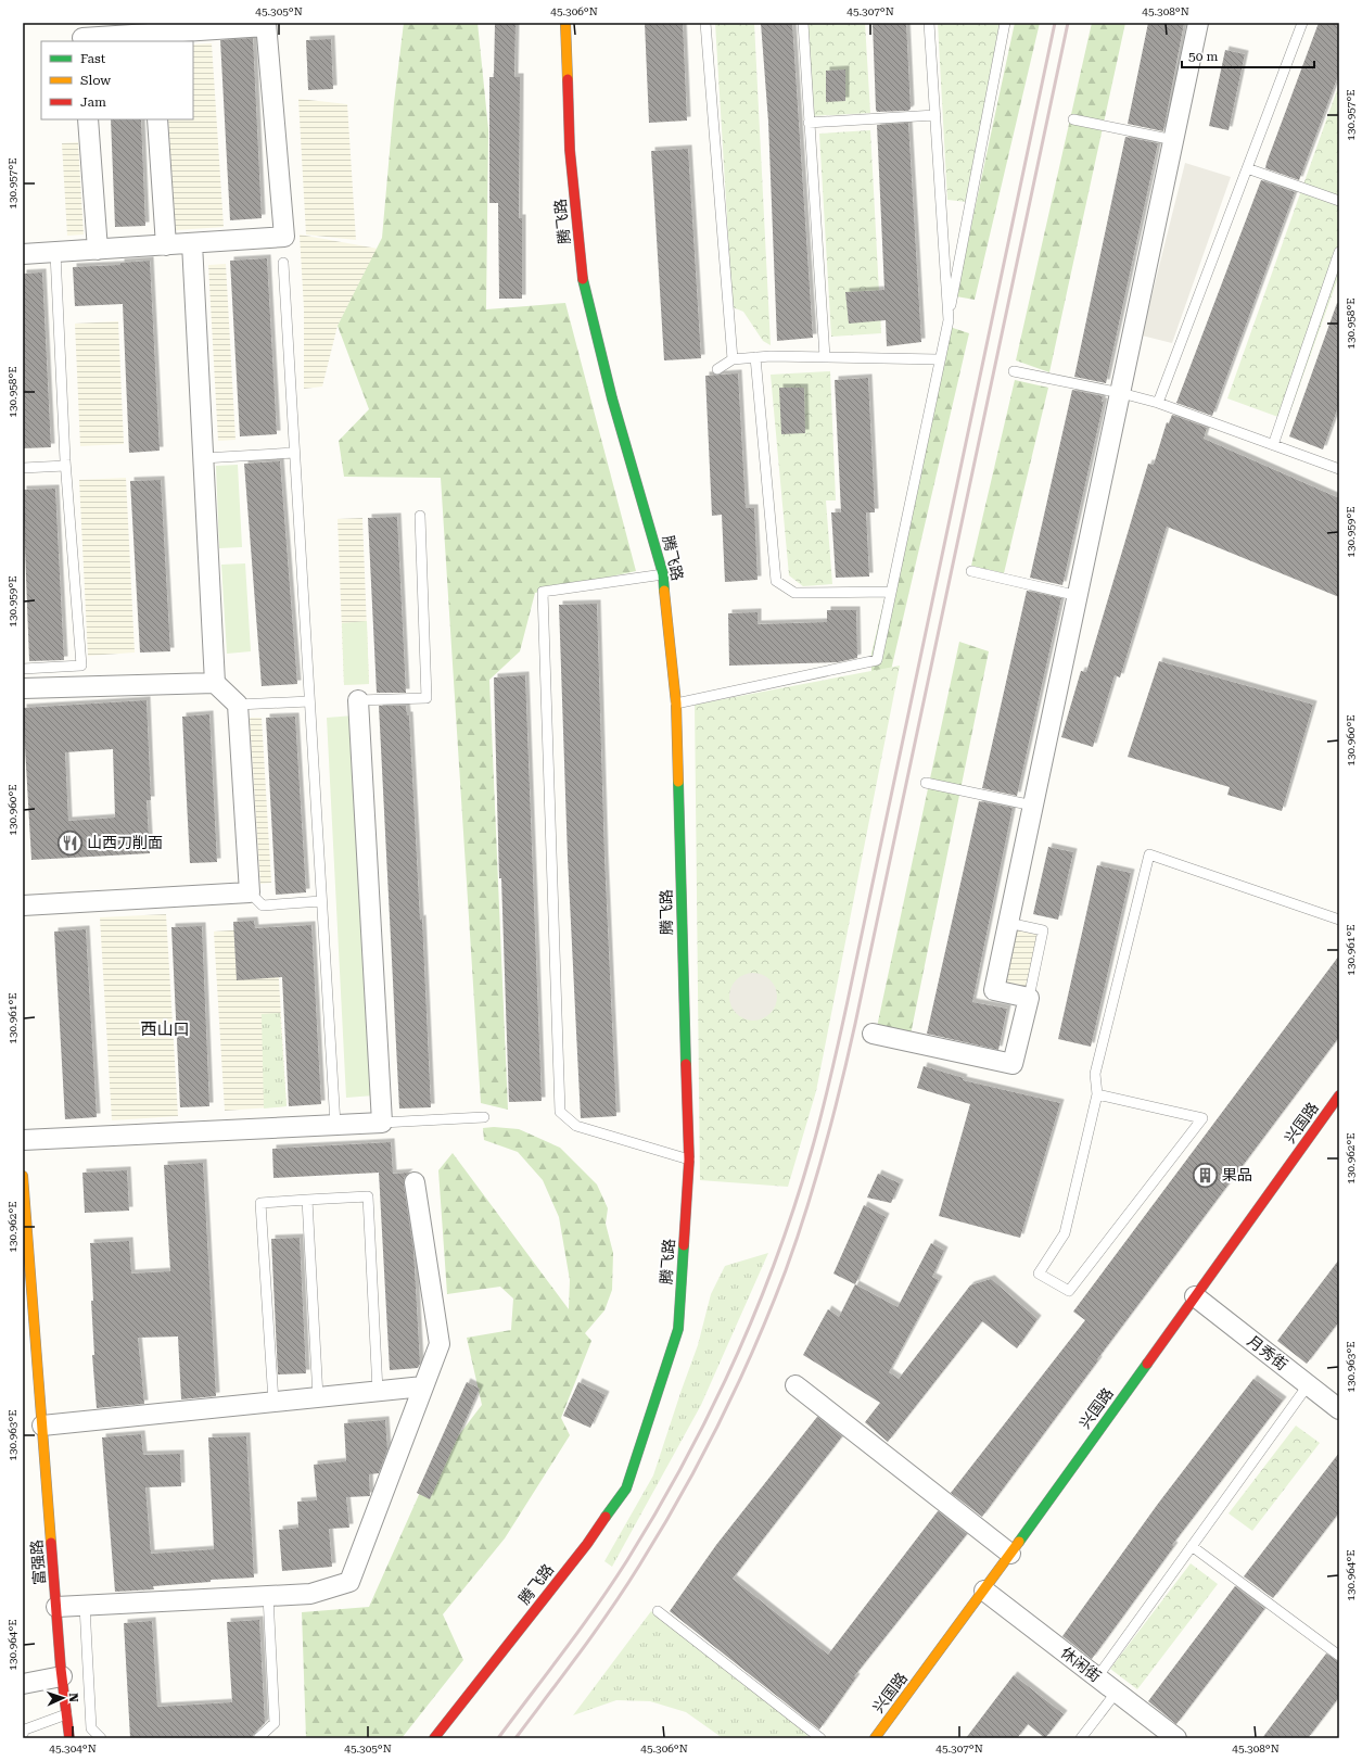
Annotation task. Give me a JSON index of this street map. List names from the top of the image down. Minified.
{"streets":{"street":["腾飞路","兴国路","月秀街","富强路","休闲街"]},"crossings":[["兴国路","月秀街"],["兴国路","休闲街"]],"districts":["西山口"],"places":{"restaurant":["山西刀削面"],"building":["果品"]},"legend":["Fast","Slow","Jam"],"scale_bar":"50 m","north":"right","coordinates":["45.305°N","45.306°N","45.307°N","45.308°N","130.957°E","130.958°E","130.959°E","130.960°E","130.961°E","130.962°E","130.963°E","130.964°E","45.304°N"]}
